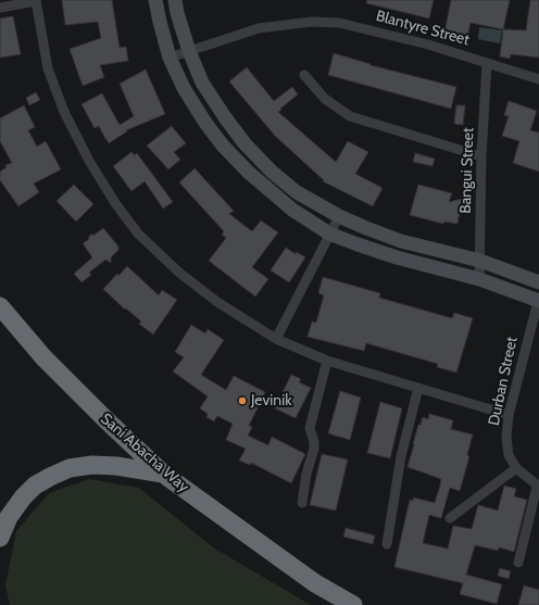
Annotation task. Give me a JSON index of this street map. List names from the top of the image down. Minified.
{"streets":{"highway":["Sani Abacha Way"],"street":["Blantyre Street","Bangui Street","Durban Street"]},"crossings":[["Blantyre Street","Bangui Street"]],"places":["Jevinik"]}
